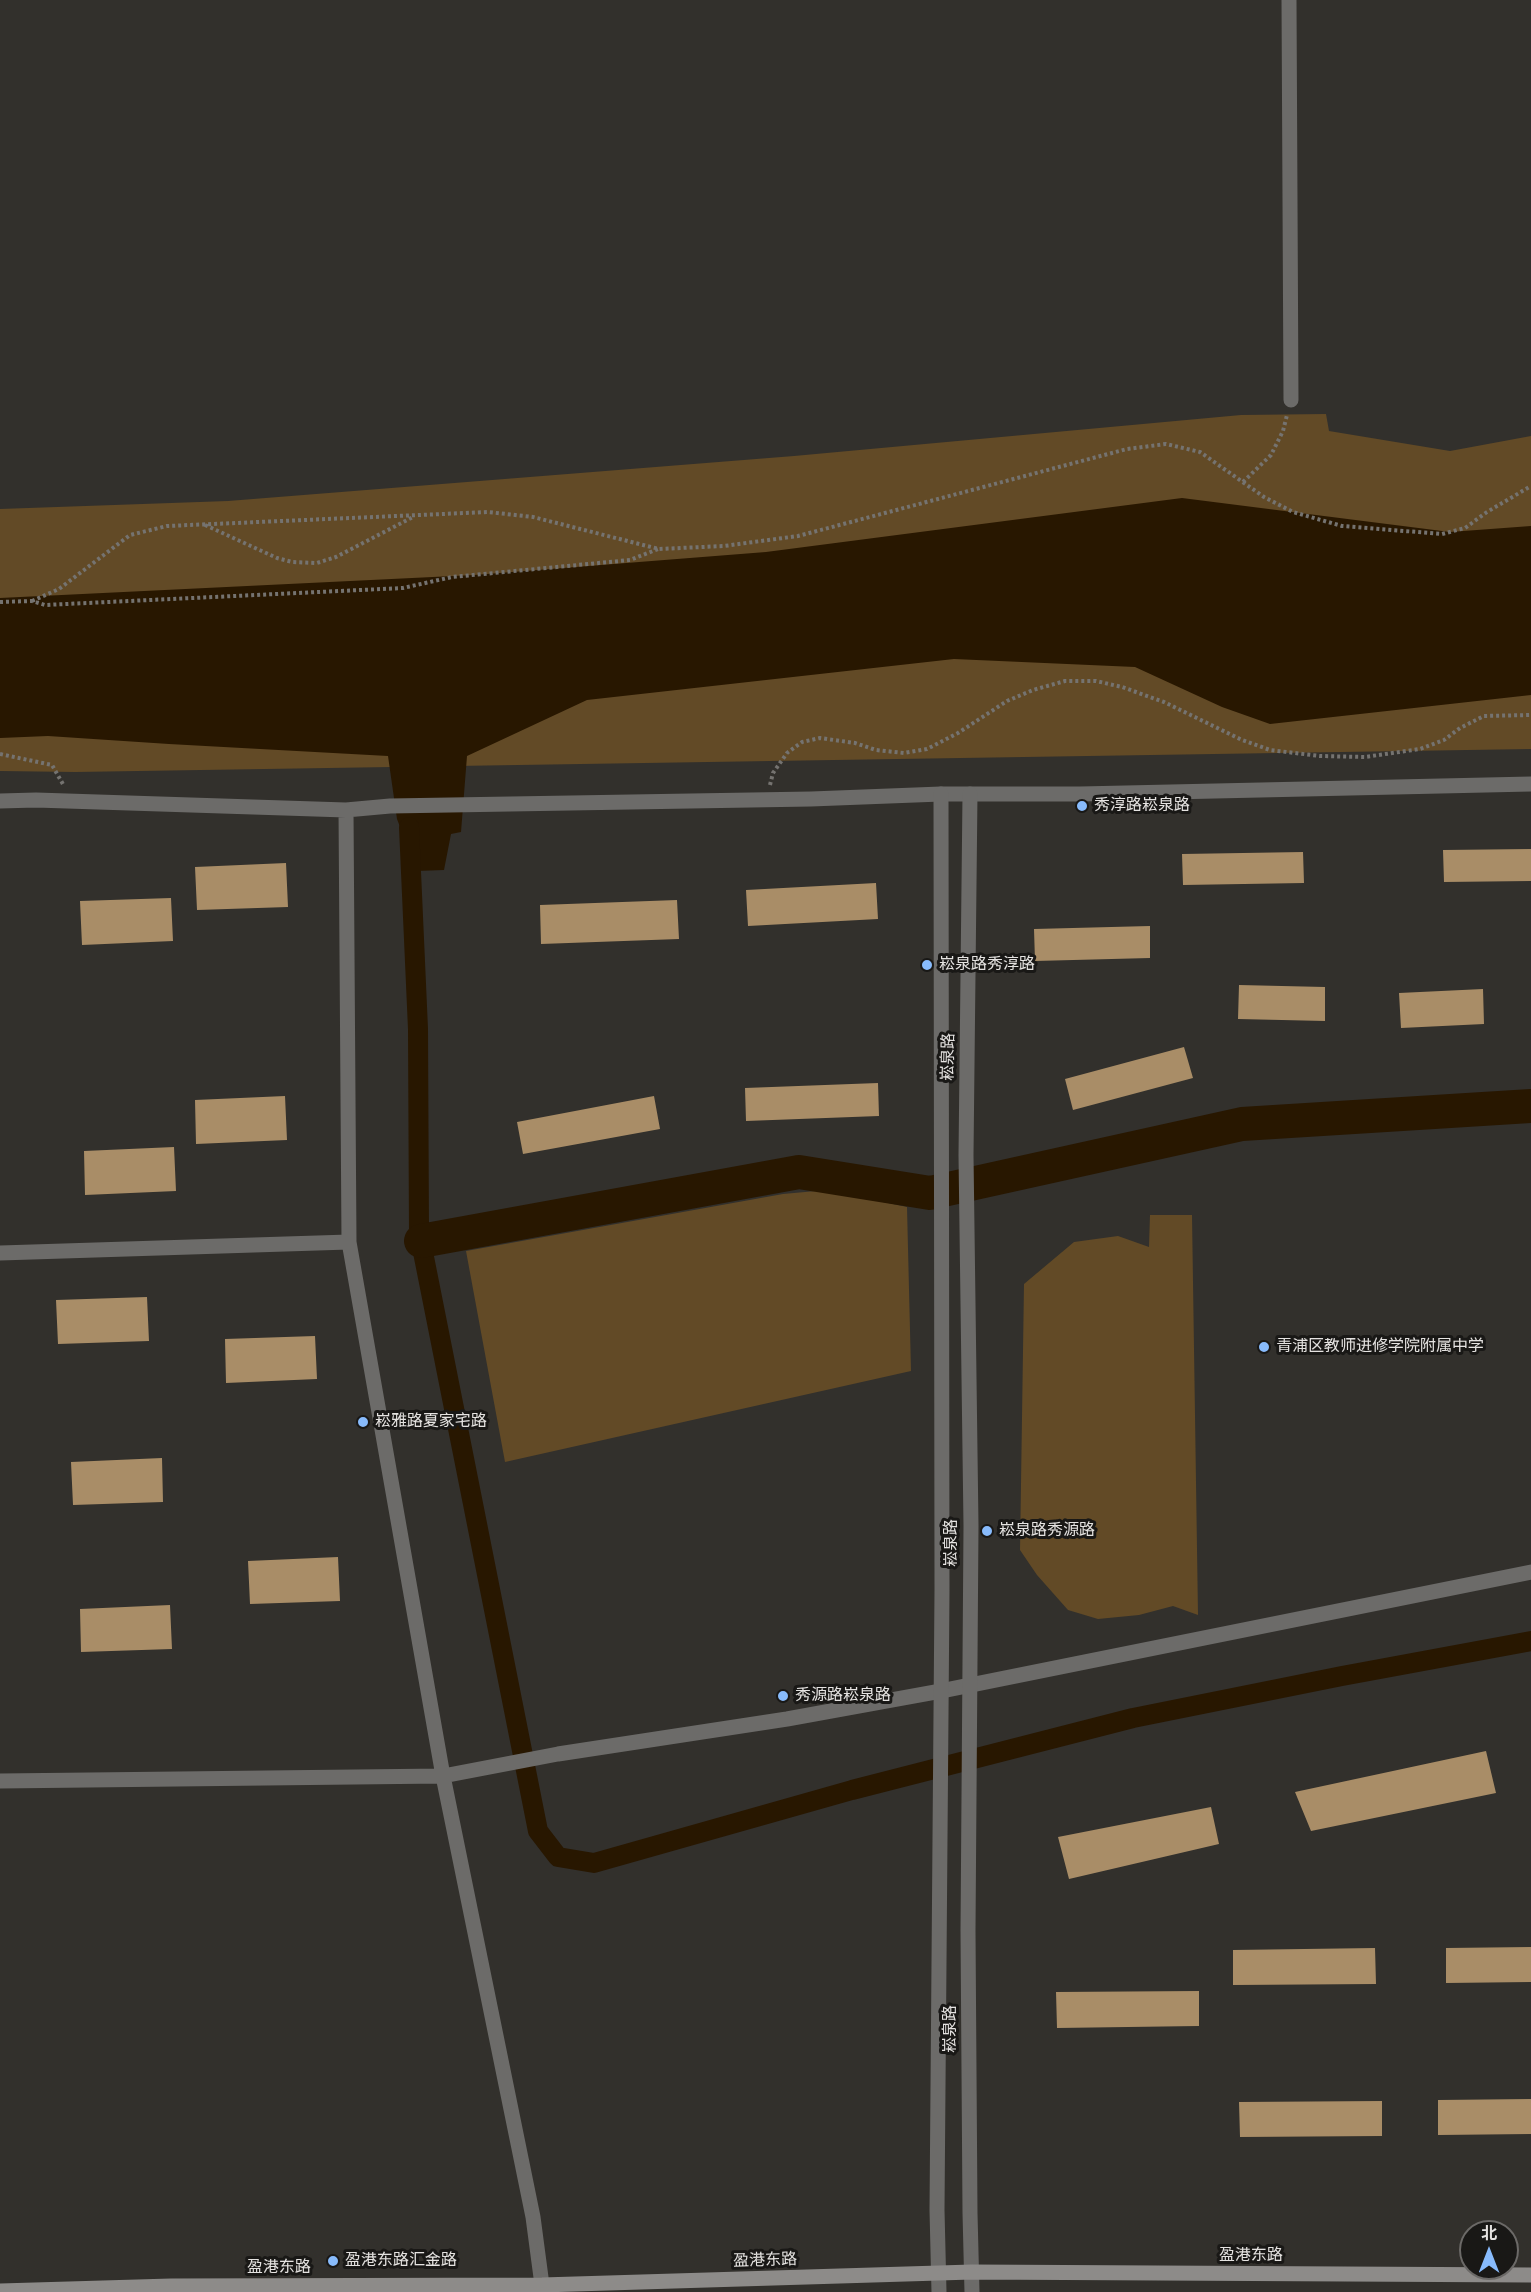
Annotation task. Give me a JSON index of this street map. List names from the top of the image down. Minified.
{"streets":{"main road":["盈港东路"],"street":["崧泉路"]},"crossings":[["崧泉路","盈港东路"]],"places":["秀淳路崧泉路","崧泉路秀淳路","青浦区教师进修学院附属中学","崧雅路夏家宅路","崧泉路秀源路","秀源路崧泉路","盈港东路汇金路"],"north":"top"}
